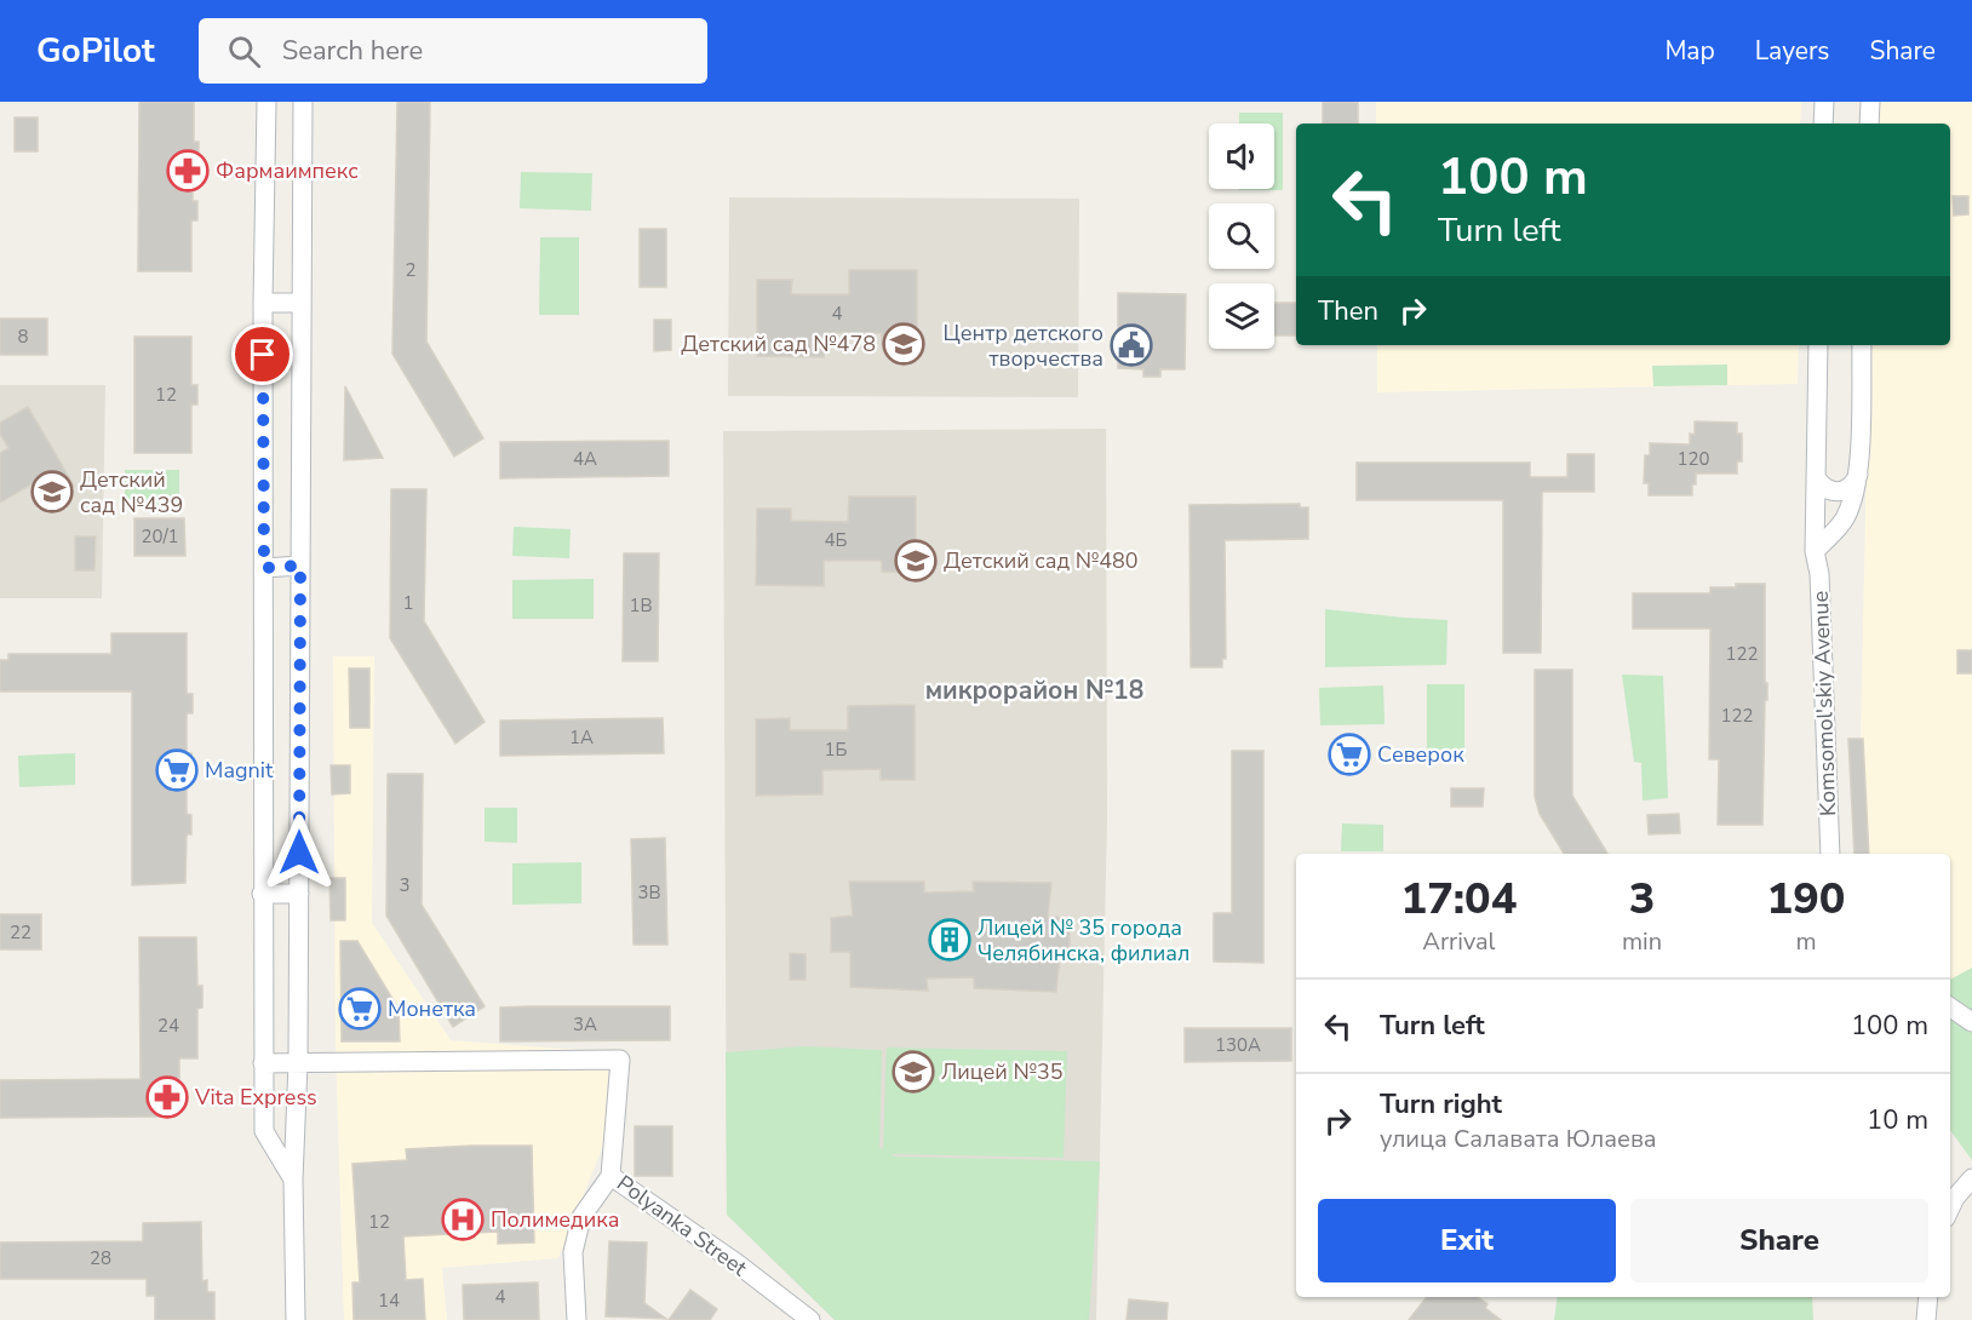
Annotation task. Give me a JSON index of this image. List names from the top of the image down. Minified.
{"streets":{"street":["Komsomol'skiy Avenue","Polyanka Street"]},"districts":["микрорайон №18"],"places":{"pharmacy":["Фармаимпекс","Vita Express"],"school or university":["Детский сад №478","Детский сад №439","Детский сад №480","Лицей №35"],"public building":["Центр детского творчества"],"supermarket":["Северок","Magnit","Монетка"],"building":["Лицей № 35 города Челябинска, филиал"],"hospital":["Полимедика"]},"house_numbers":["2","4","8","12","4А","120","20/1","4Б","1","1В","122","122","1А","1Б","3","3В","22","3А","24","130А","12","28","4","14"],"page":{"header":"GoPilot","search":"Search here","nav":["Map","Layers","Share"],"turn":["100 m","Turn left"],"then":"Then","eta":["17:04","Arrival","3","min","190","m"],"list":[{"name":"Turn left","value":"100 m"},{"name":"Turn right","note":"улица Салавата Юлаева","value":"10 m"}],"buttons":["Exit","Share"]}}
